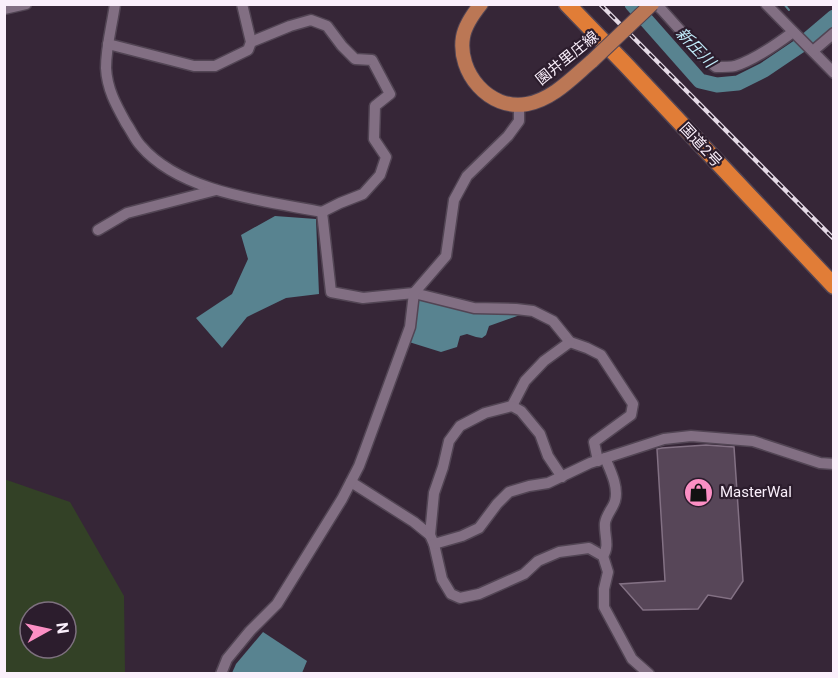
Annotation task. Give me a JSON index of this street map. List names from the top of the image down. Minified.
{"streets":{"highway":["国道2号"],"main road":["園井里庄線"]},"water":["新圧川"],"places":{"shop":["MasterWal"]},"north":"right"}
